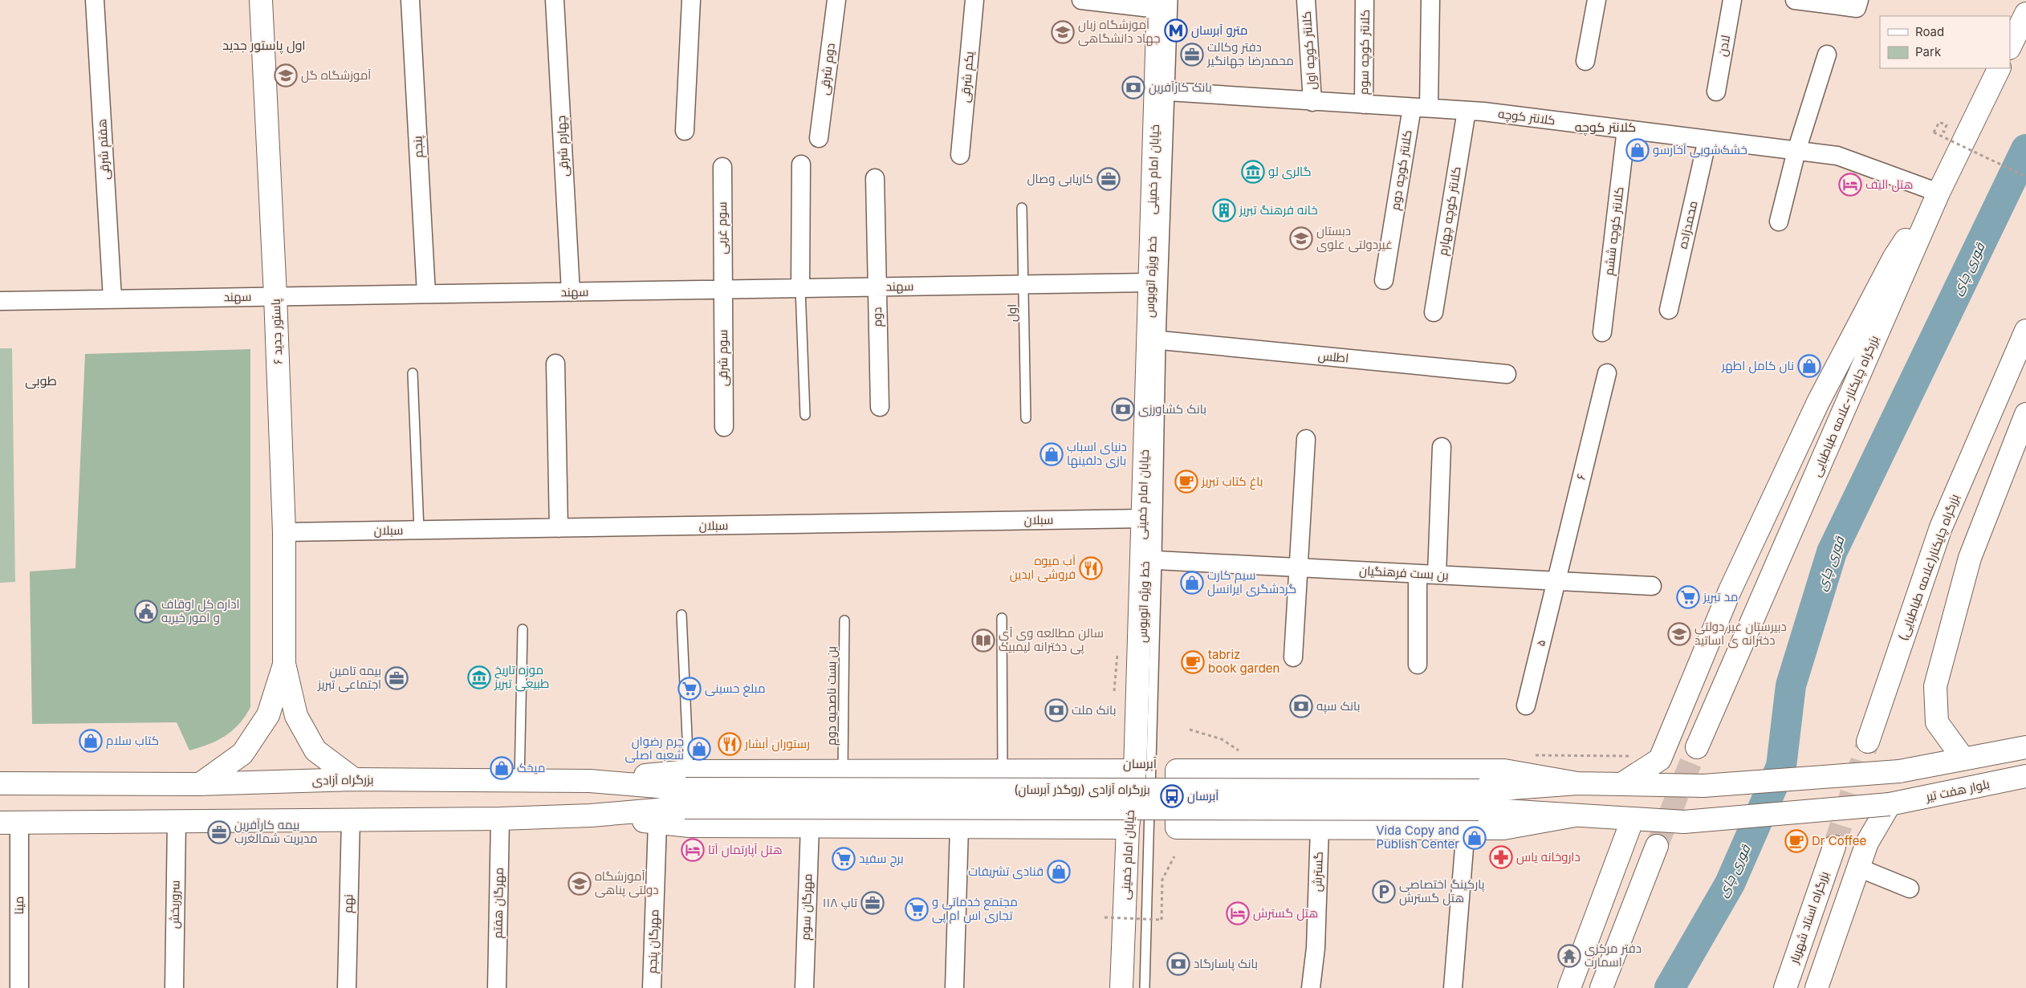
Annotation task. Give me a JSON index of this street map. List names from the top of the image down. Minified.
{"streets":{"main road":["خیابان امام خمینی","پاستور جدید ۶","بزرگراه چایکنار-علامه طباطبایی","بزرگراه چایکنار(علامه طباطبایی)","بزرگراه آزادی","بزرگراه آزادی (روگذر آبرسان)","بلوار هفت تیر","بزرگراه استاد شهریار"],"street":["لادن","کلانتر کوچه اول","کلانتر کوچه سوم","دوم شرقی","یکم شرقی","کلانتر کوچه","چهارم شرقی","پنجم","هفتم شرقی","کلانتر کوچه دوم","کلانتر کوچه چهارم","محمدزاده","سوم غربی","کلانتر کوچه ششم","سهند","دوم","اطلس","سوم شرقی","۶","سبلان","بن بست فرهنگیان","۵","گسترش","مهرگان هفتم","نهم","سروربخش","مینا","مهرگان سوم","مهرگان پنجم"],"lane":["خط ویژه اتوبوس","اول","بن بست ناصحیه دوم"]},"crossings":[["کلانتر کوچه اول","کلانتر کوچه"],["کلانتر کوچه سوم","کلانتر کوچه"],["کلانتر کوچه","خیابان امام خمینی"],["کلانتر کوچه","کلانتر کوچه دوم"],["کلانتر کوچه","کلانتر کوچه چهارم"],["کلانتر کوچه","محمدزاده"],["کلانتر کوچه","کلانتر کوچه ششم"],["کلانتر کوچه","خط ویژه اتوبوس"],["کلانتر کوچه","بزرگراه چایکنار-علامه طباطبایی"],["چهارم شرقی","سهند"],["پنجم","سهند"],["هفتم شرقی","سهند"],["خیابان امام خمینی","خط ویژه اتوبوس"],["خیابان امام خمینی","سهند"],["خیابان امام خمینی","اطلس"],["خیابان امام خمینی","سبلان"],["خیابان امام خمینی","بن بست فرهنگیان"],["سوم غربی","سهند"],["سوم غربی","سوم شرقی"],["خط ویژه اتوبوس","اطلس"],["خط ویژه اتوبوس","بن بست فرهنگیان"],["سهند","اول"],["سهند","دوم"],["سهند","پاستور جدید ۶"],["سهند","سوم شرقی"],["پاستور جدید ۶","سبلان"],["پاستور جدید ۶","بزرگراه آزادی"],["۶","بن بست فرهنگیان"],["۶","۵"],["بن بست فرهنگیان","۵"],["بزرگراه آزادی","بزرگراه آزادی (روگذر آبرسان)"]],"districts":["اول پاستور جدید","کلانتر کوچه","طوبی","آبرسان"],"water":["قوری چای"],"places":{"metro station":["مترو آبرسان"],"school or university":["آموزشگاه زبان جهاد دانشگاهی","آموزشگاه گل","دبستان غیردولتی علوی","دبیرستان غیر دولتی دخترانه ی اساتید","آموزشگاه دولتی پناهی"],"office":["دفتر وکالت محمدرضا جهانگیر","کاریابی وصال","بیمه تامین اجتماعی تبریز","بیمه کارآفرین مدیریت شمالغرب","تاپ ۱۱۸"],"bank":["بانک کارآفرین","بانک کشاورزی","بانک سپه","بانک ملت","بانک پاسارگاد"],"shop":["خشک‌شویی آخارسو","نان کامل اطهر","دنیای اسباب بازی دلفینها","سیم کارت گردشگری ایرانسل","کتاب سلام","چرم رضوان شعبه اصلی","میخک","Vida Copy and Publish Center","قنادی تشریفات"],"museum":["گالری لو","موزه تاریخ طبیعی تبریز"],"hotel":["هتل الیف","هتل آپارتمان آتا","هتل گسترش"],"building":["خانه فرهنگ تبریز"],"cafe":["باغ کتاب تبریز","tabriz book garden","Dr Coffee"],"restaurant":["آب میوه فروشی ایدین","رستوران آبشار"],"supermarket":["مد تبریز","مبلغ حسینی","برج سفید","مجتمع خدماتی و تجاری اس ام پی"],"public building":["اداره کل اوقاف و امور خیریه"],"library":["سالن مطالعه وی آی پی دخترانه لیمبیک"],"bus stop":["آبرسان"],"pharmacy":["داروخانه یاس"],"parking":["پارکینگ اختصاصی هتل گسترش"],"temple":["دفتر مرکزی اسمارت"]},"legend":["Road","Park"]}
